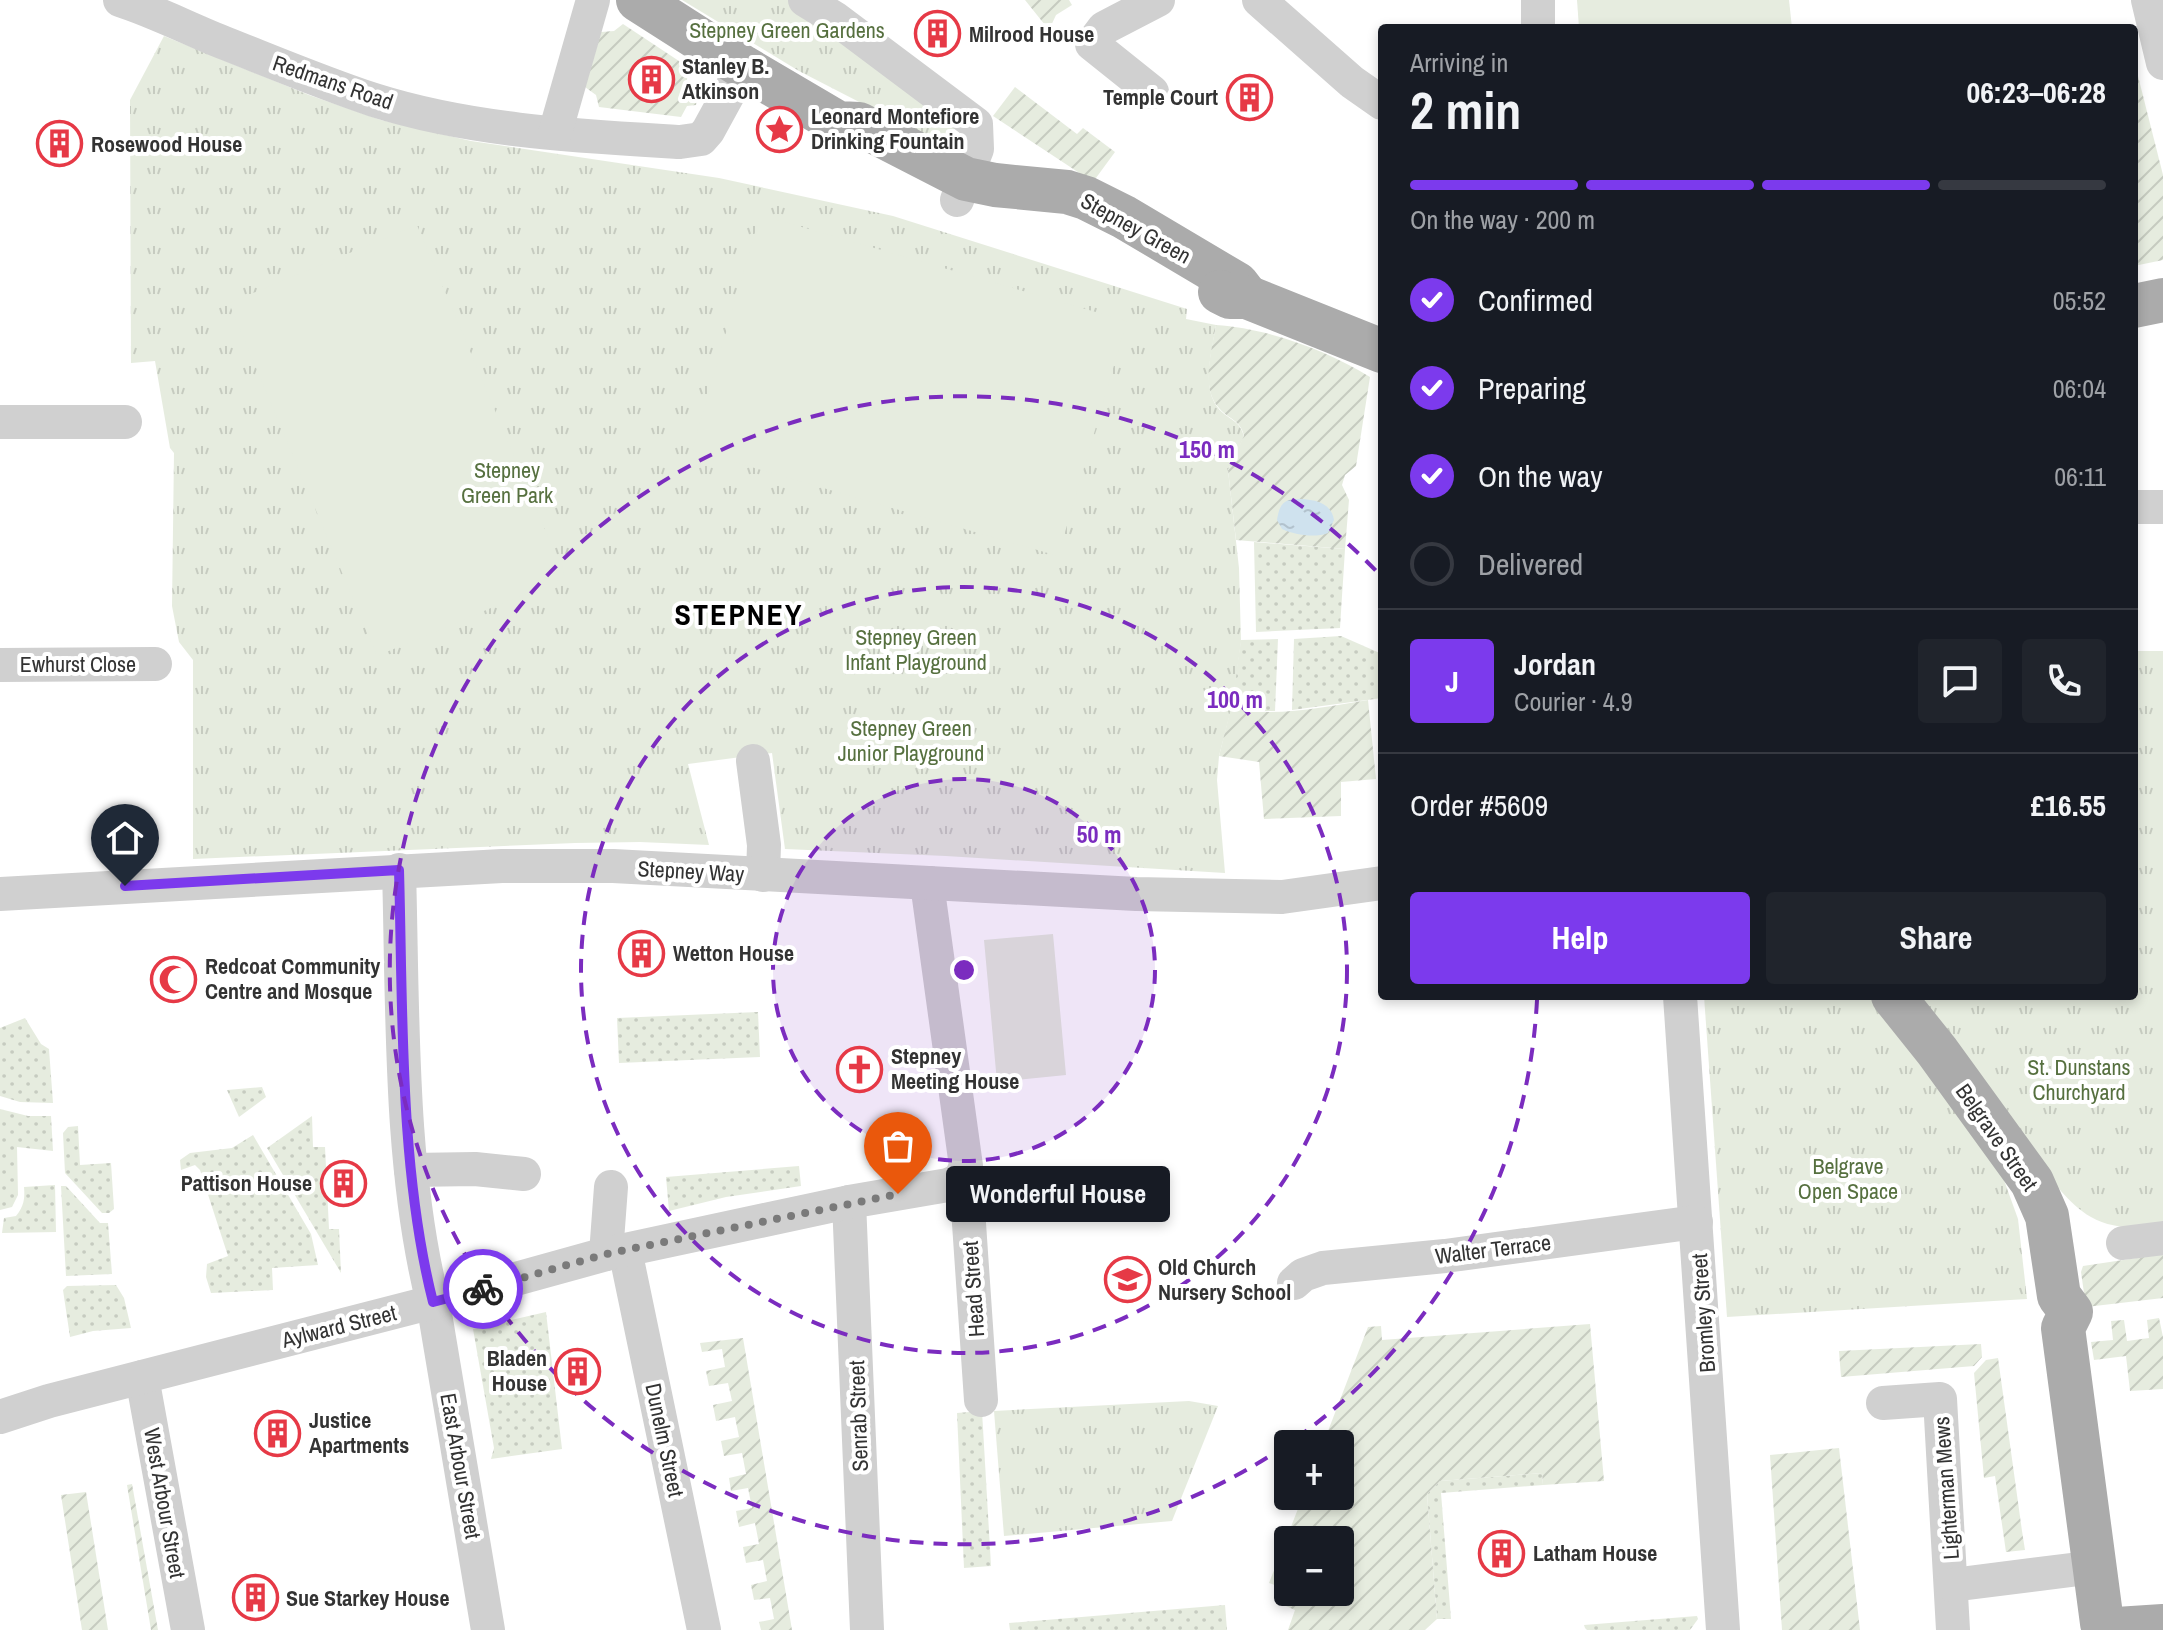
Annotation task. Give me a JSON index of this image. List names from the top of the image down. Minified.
{"streets":{"main road":["Stepney Green","Belgrave Street"],"street":["Redmans Road","Ewhurst Close","Stepney Way","Walter Terrace","Head Street","Bromley Street","Aylward Street","Senrab Street","Dunelm Street","East Arbour Street","Lighterman Mews","West Arbour Street"]},"crossings":[["Redmans Road","Stepney Green"],["Stepney Way","Head Street"],["Stepney Way","East Arbour Street"],["Belgrave Street","Lighterman Mews"],["Walter Terrace","Bromley Street"],["Head Street","Aylward Street"],["Aylward Street","Senrab Street"],["Aylward Street","Dunelm Street"],["Aylward Street","East Arbour Street"],["Aylward Street","West Arbour Street"]],"districts":["STEPNEY"],"parks":["Stepney Green Gardens","Stepney Green Park","Stepney Green Infant Playground","Stepney Green Junior Playground","St. Dunstans Churchyard","Belgrave Open Space"],"places":{"building":["Milrood House","Stanley B. Atkinson","Temple Court","Rosewood House","Wetton House","Pattison House","Bladen House","Justice Apartments","Latham House","Sue Starkey House"],"place":["Leonard Montefiore Drinking Fountain"],"mosque":["Redcoat Community Centre and Mosque"],"church":["Stepney Meeting House"],"other":["Wonderful House"],"school or university":["Old Church Nursery School"]},"page":{"heading":["2 min","Arriving in","06:23–06:28"],"panel":["Jordan","Courier · 4.9","Order #5609","£16.55"],"bar":"On the way · 200 m","list":[["Confirmed","05:52"],["Preparing","06:04"],["On the way","06:11"],"Delivered"],"round":"J","buttons":["Help","Share"],"bubble":"Wonderful House","map_buttons":["+","−"]},"rings":["150 m","100 m","50 m"]}
